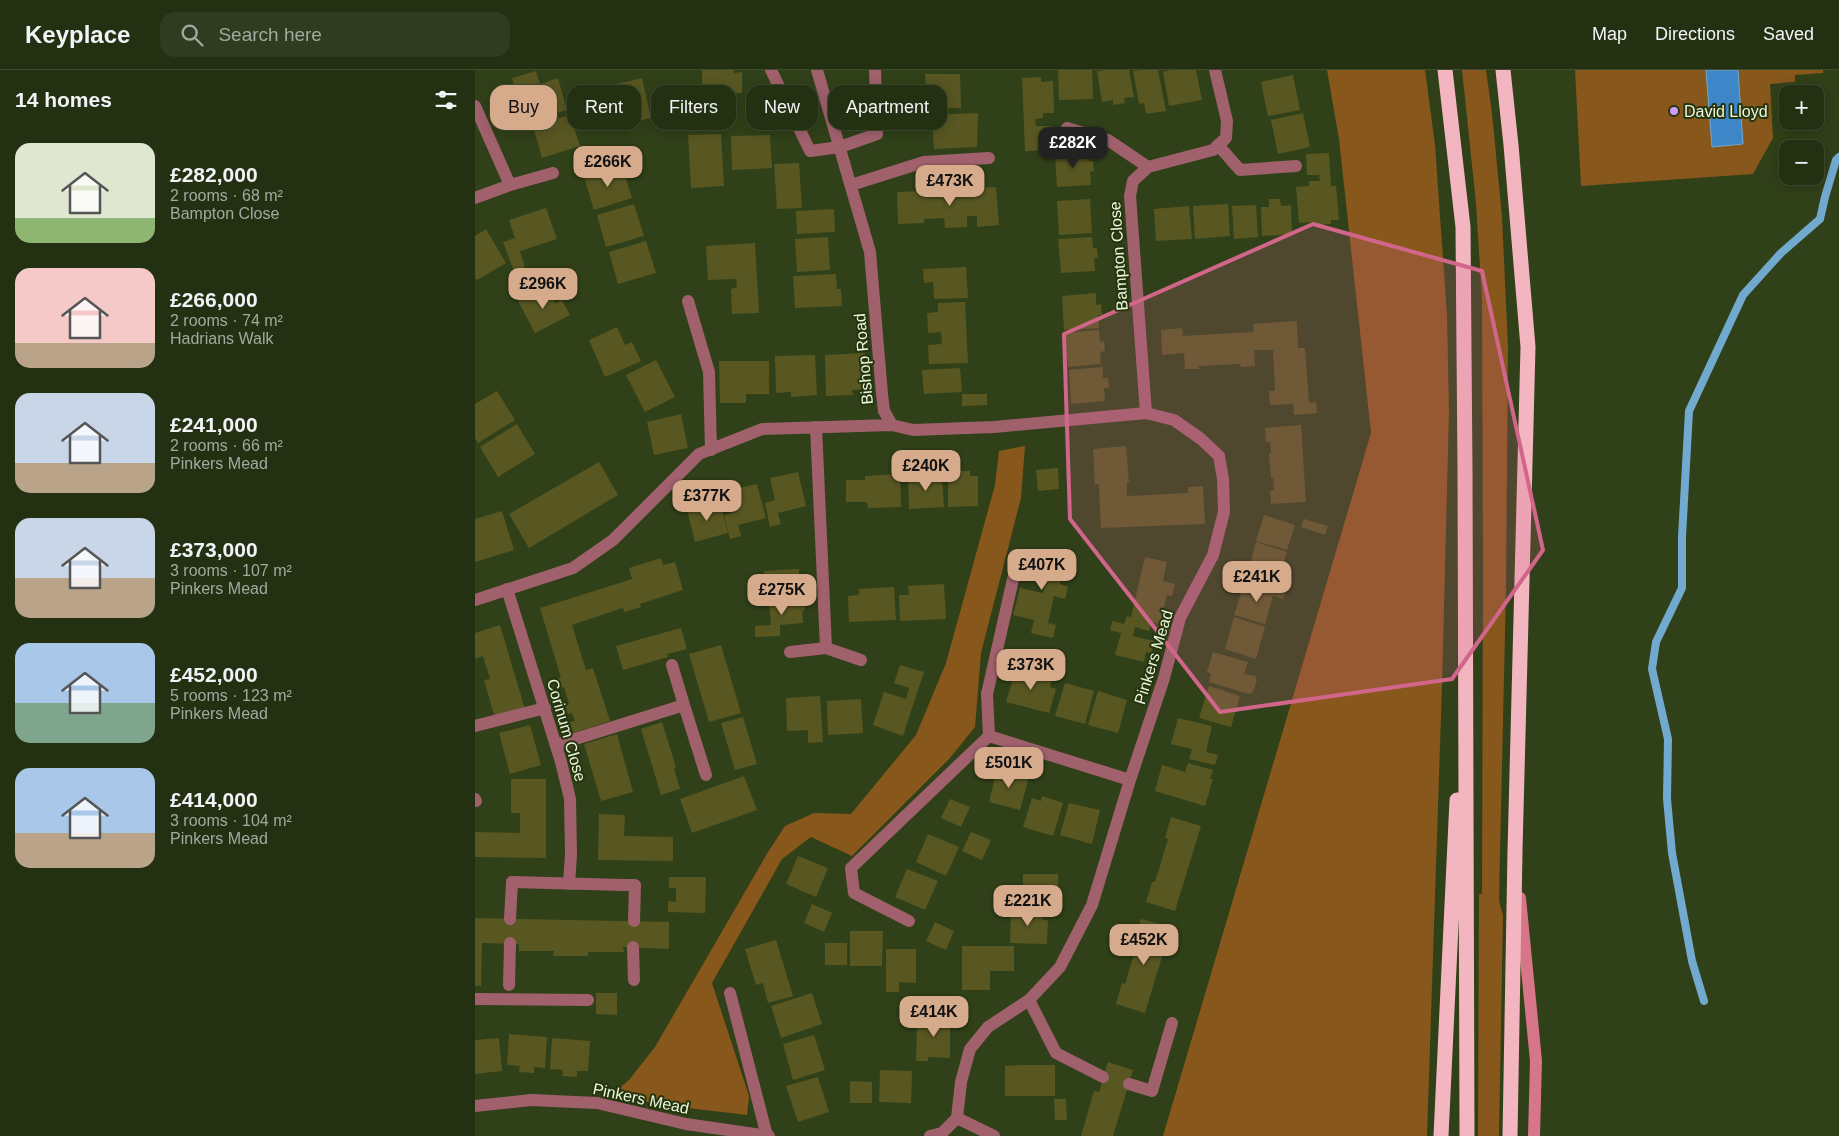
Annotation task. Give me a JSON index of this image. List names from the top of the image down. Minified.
{"streets":{"street":["Bampton Close","Bishop Road","Pinkers Mead","Corinum Close"]},"crossings":[["Bampton Close","Pinkers Mead"]],"places":["David Lloyd"],"page":{"header":"Keyplace","search":"Search here","nav":["Map","Directions","Saved"],"heading":"14 homes","map_buttons":["+","−"],"chip":["Buy","Rent","Filters","New","Apartment"],"price":["£282K","£266K","£473K","£296K","£240K","£377K","£407K","£241K","£275K","£373K","£501K","£221K","£452K","£414K"],"list":[{"name":"£282,000","note":"2 rooms · 68 m² · Bampton Close"},{"name":"£266,000","note":"2 rooms · 74 m² · Hadrians Walk"},{"name":"£241,000","note":"2 rooms · 66 m² · Pinkers Mead"},{"name":"£373,000","note":"3 rooms · 107 m² · Pinkers Mead"},{"name":"£452,000","note":"5 rooms · 123 m² · Pinkers Mead"},{"name":"£414,000","note":"3 rooms · 104 m² · Pinkers Mead"}]}}
